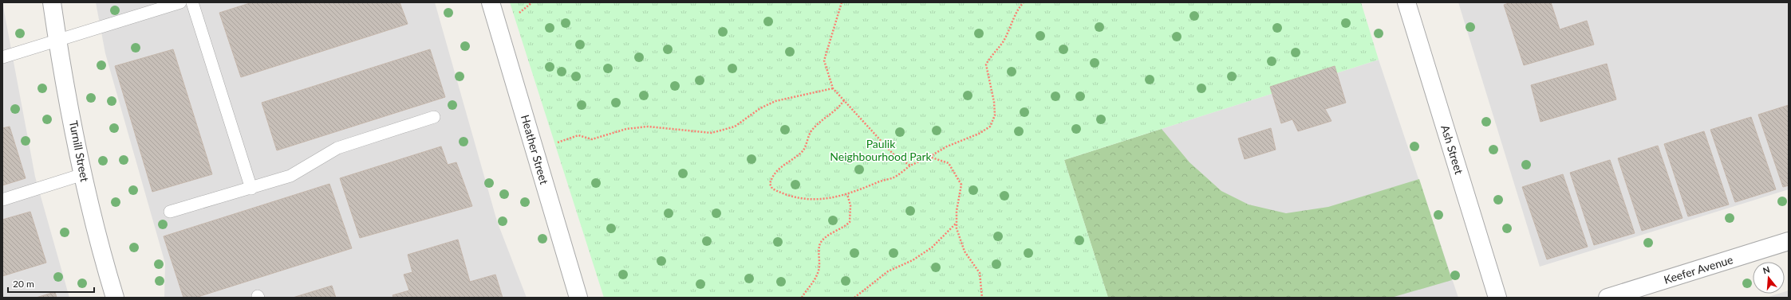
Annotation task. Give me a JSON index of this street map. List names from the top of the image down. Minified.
{"streets":{"street":["Heather Street","Ash Street","Turnill Street","Keefer Avenue"]},"parks":["Paulik Neighbourhood Park"],"scale_bar":"20 m","north":"top"}
